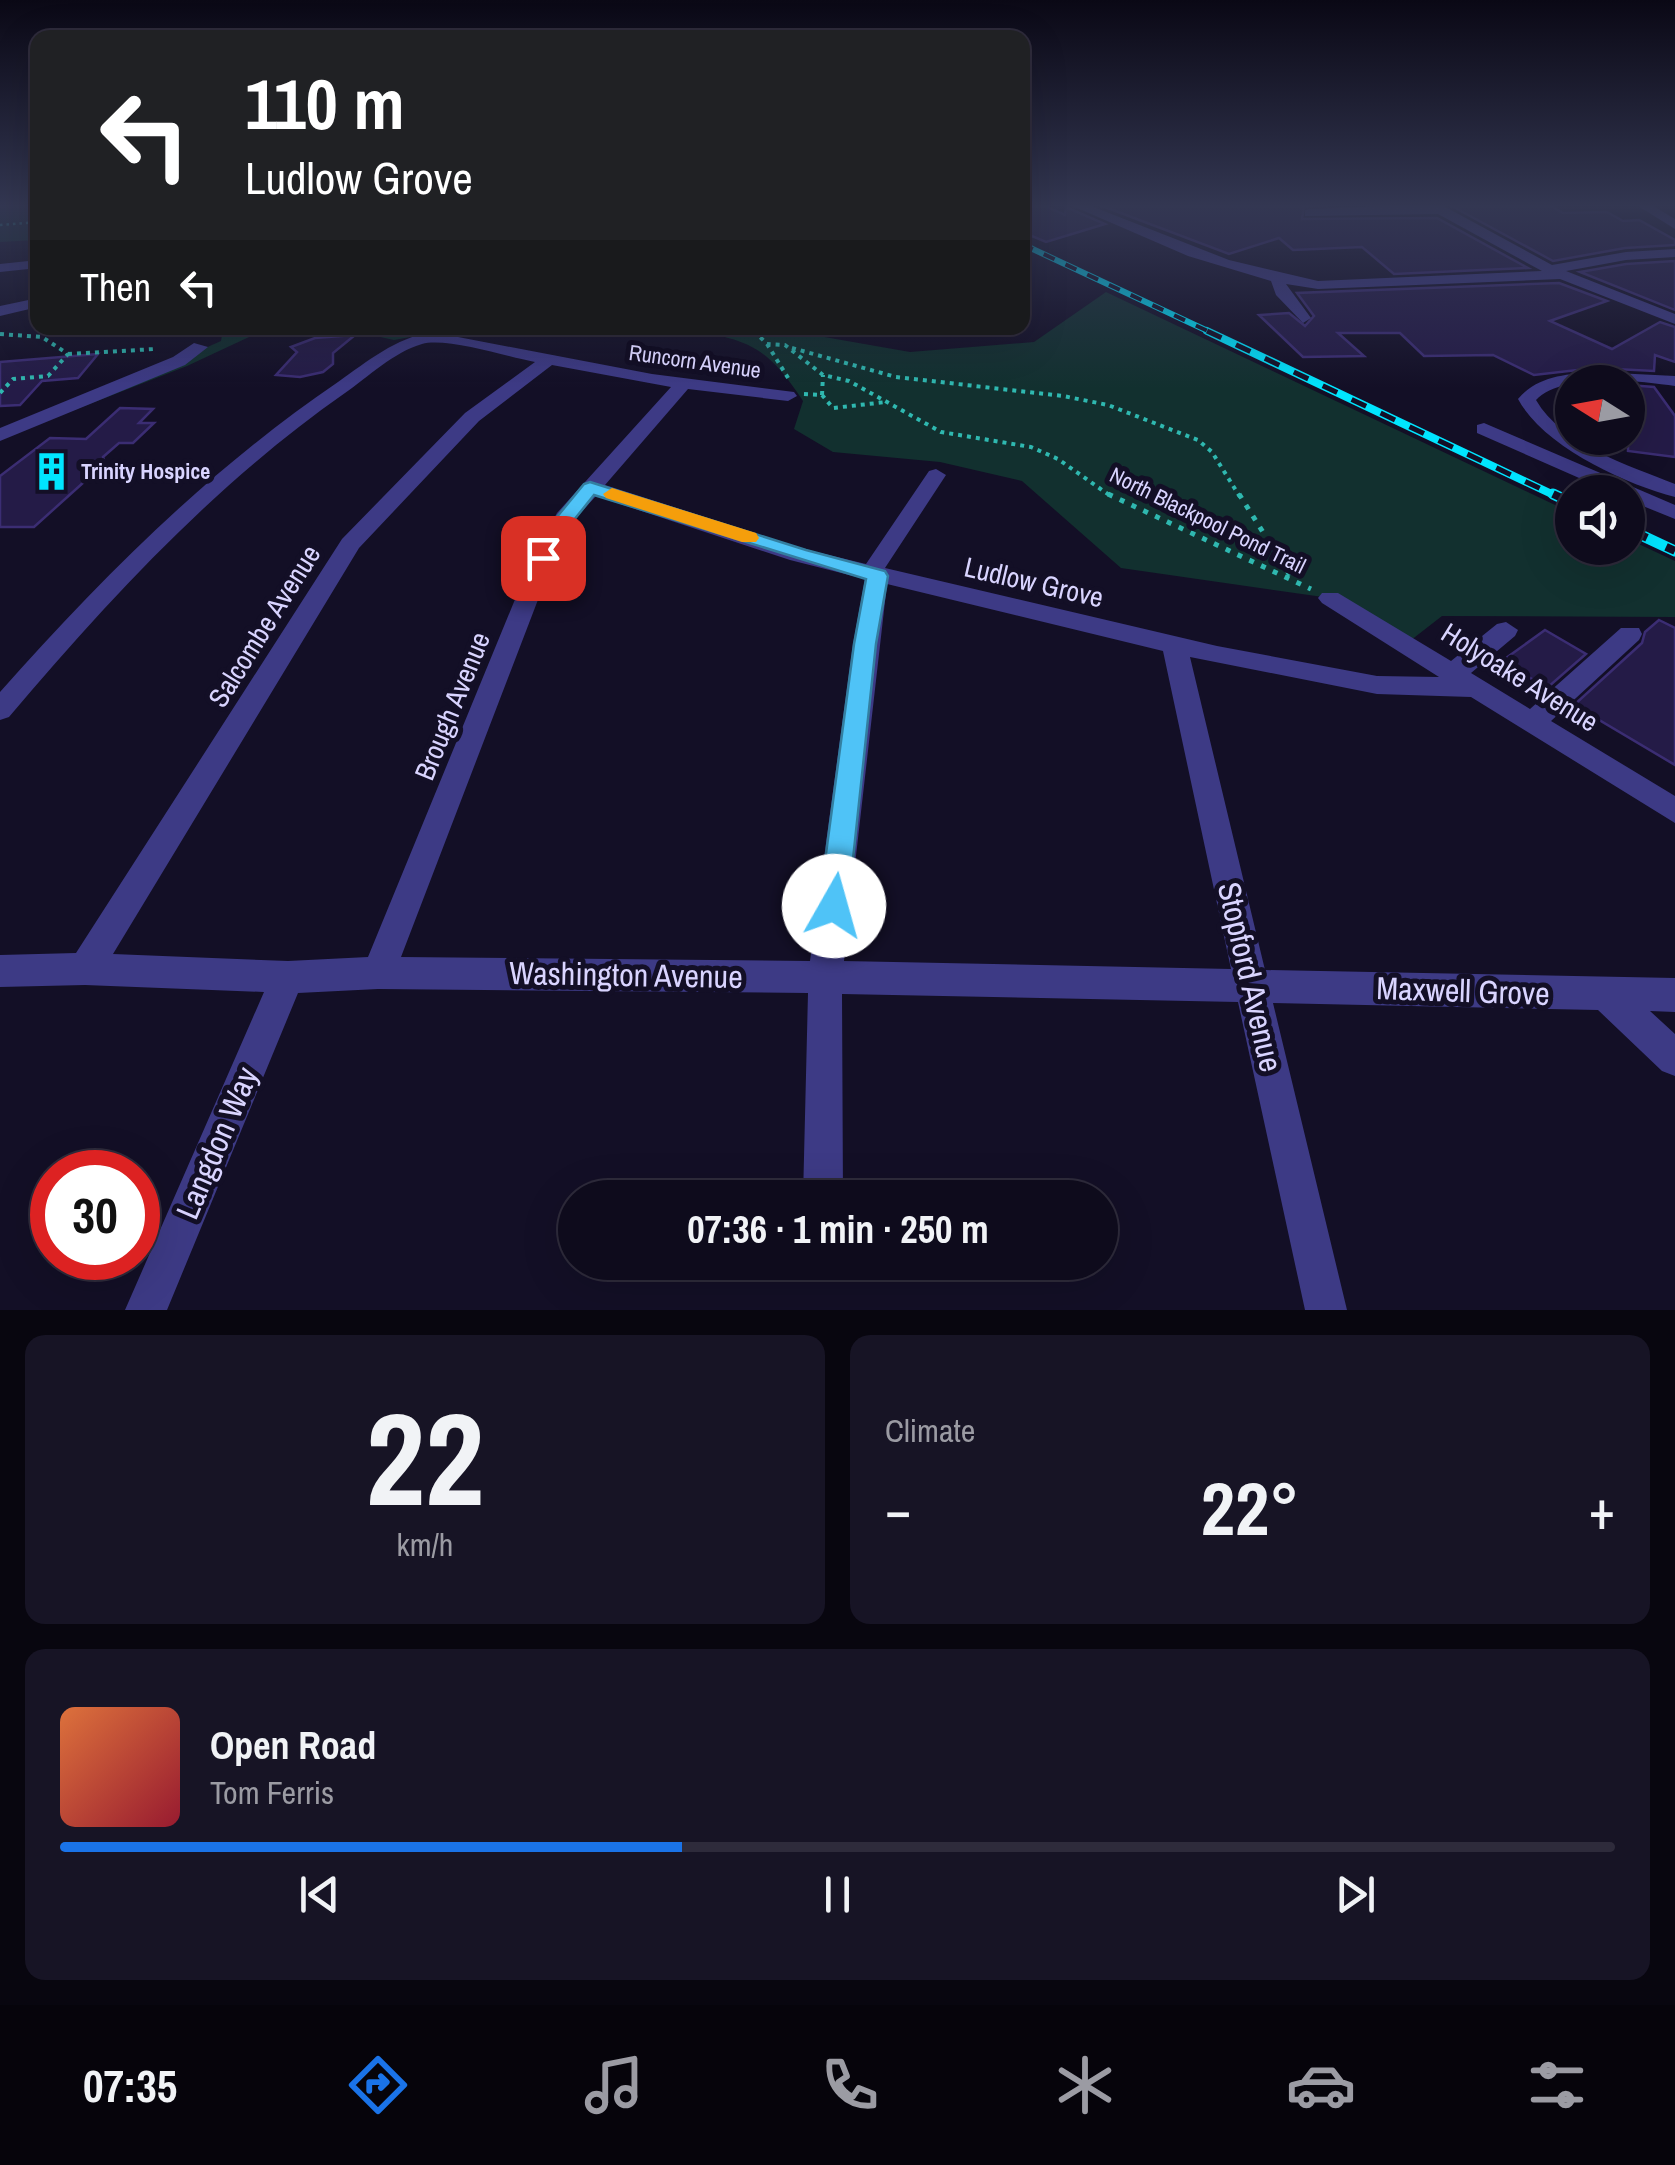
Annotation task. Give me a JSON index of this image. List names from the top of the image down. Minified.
{"streets":{"street":["Runcorn Avenue","Ludlow Grove","Salcombe Avenue","Holyoake Avenue","Brough Avenue","Washington Avenue","Stopford Avenue","Maxwell Grove","Langdon Way"],"path":["North Blackpool Pond Trail"]},"crossings":[["Runcorn Avenue","Salcombe Avenue"],["Runcorn Avenue","Brough Avenue"],["North Blackpool Pond Trail","Holyoake Avenue"],["Ludlow Grove","Holyoake Avenue"],["Ludlow Grove","Brough Avenue"],["Ludlow Grove","Stopford Avenue"],["Salcombe Avenue","Washington Avenue"],["Brough Avenue","Washington Avenue"],["Washington Avenue","Stopford Avenue"],["Washington Avenue","Maxwell Grove"],["Washington Avenue","Langdon Way"],["Stopford Avenue","Maxwell Grove"]],"places":{"building":["Trinity Hospice"]},"north":"left","page":{"turn":["110 m","Ludlow Grove"],"then":"Then","limit":"30","trip":"07:36 · 1 min · 250 m","tile":[["22","km/h"],"Climate"],"heat":["−","22°","+"],"song":["Open Road","Tom Ferris"],"tabs":"07:35"}}
